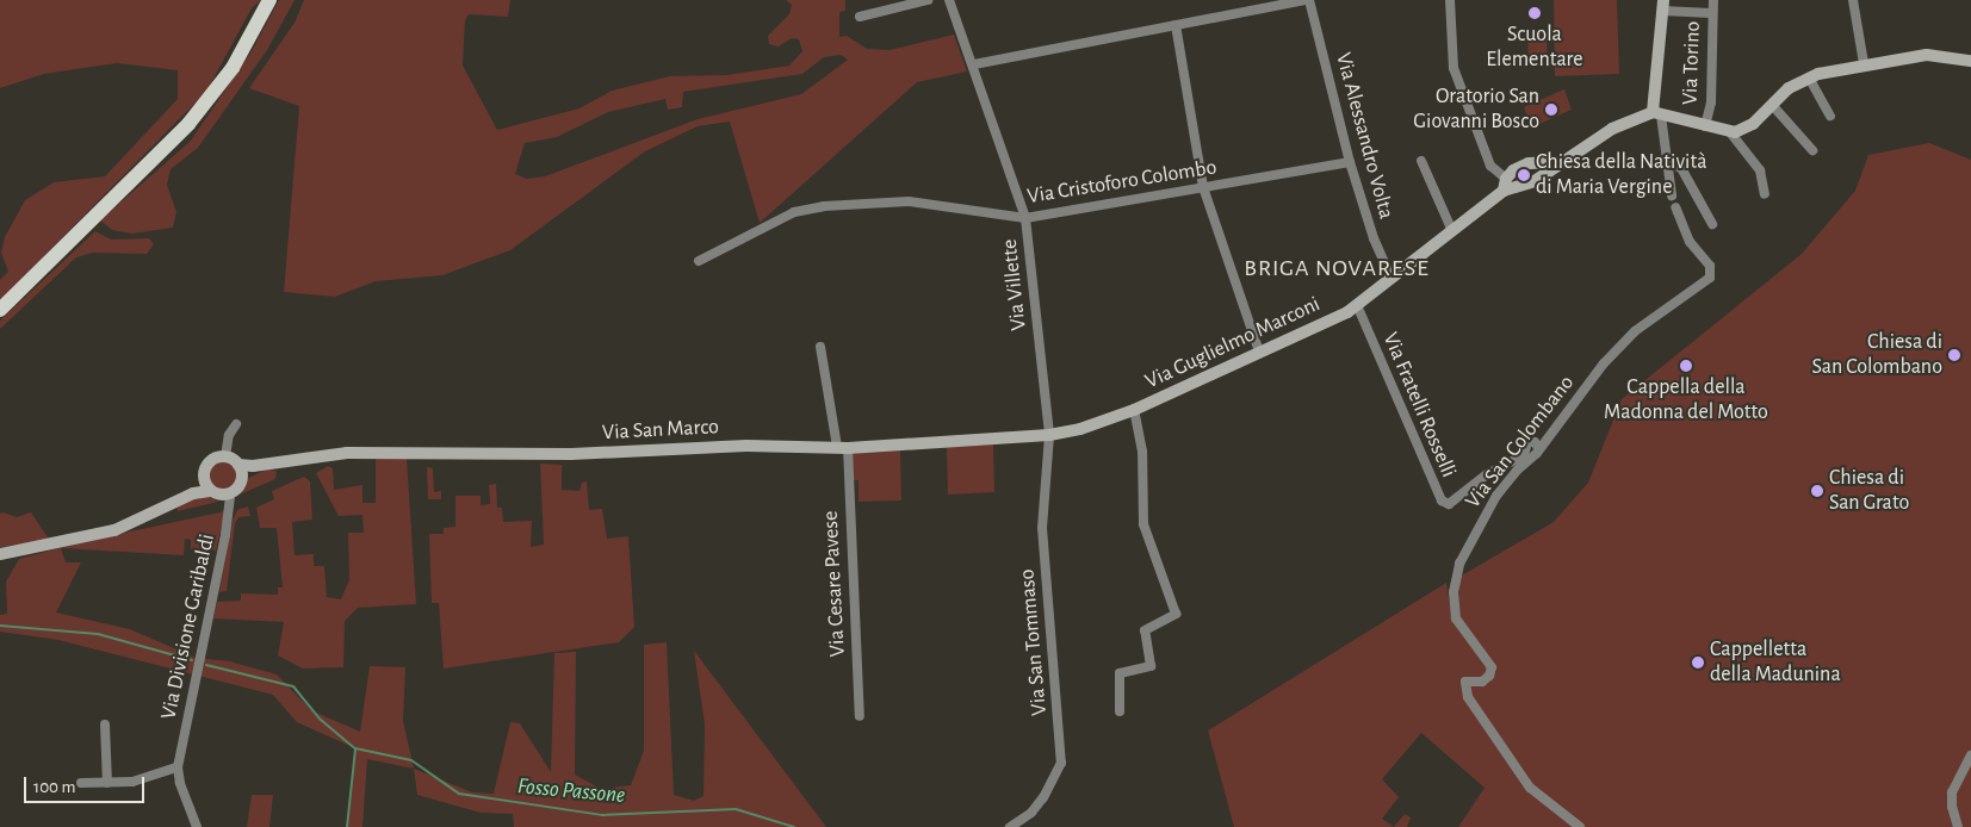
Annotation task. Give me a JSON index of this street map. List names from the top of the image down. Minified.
{"streets":{"street":["Via Torino","Via Alessandro Volta","Via Cristoforo Colombo","Via Villette","Via Guglielmo Marconi","Via Fratelli Rosselli","Via San Marco","Via San Colombano","Via Cesare Pavese","Via Divisione Garibaldi","Via San Tommaso"]},"crossings":[["Via Alessandro Volta","Via Cristoforo Colombo"],["Via Alessandro Volta","Via Guglielmo Marconi"],["Via Cristoforo Colombo","Via Villette"],["Via Villette","Via Guglielmo Marconi"],["Via Villette","Via San Marco"],["Via Villette","Via San Tommaso"],["Via Guglielmo Marconi","Via Fratelli Rosselli"],["Via Guglielmo Marconi","Via San Marco"],["Via Guglielmo Marconi","Via San Tommaso"],["Via Fratelli Rosselli","Via San Colombano"],["Via San Marco","Via Cesare Pavese"],["Via San Marco","Via Divisione Garibaldi"],["Via San Marco","Via San Tommaso"]],"districts":["BRIGA NOVARESE"],"water":["Fosso Passone"],"places":["Scuola Elementare","Oratorio San Giovanni Bosco","Chiesa della Natività di Maria Vergine","Chiesa di San Colombano","Cappella della Madonna del Motto","Chiesa di San Grato","Cappelletta della Madunina"],"scale_bar":"100 m"}
